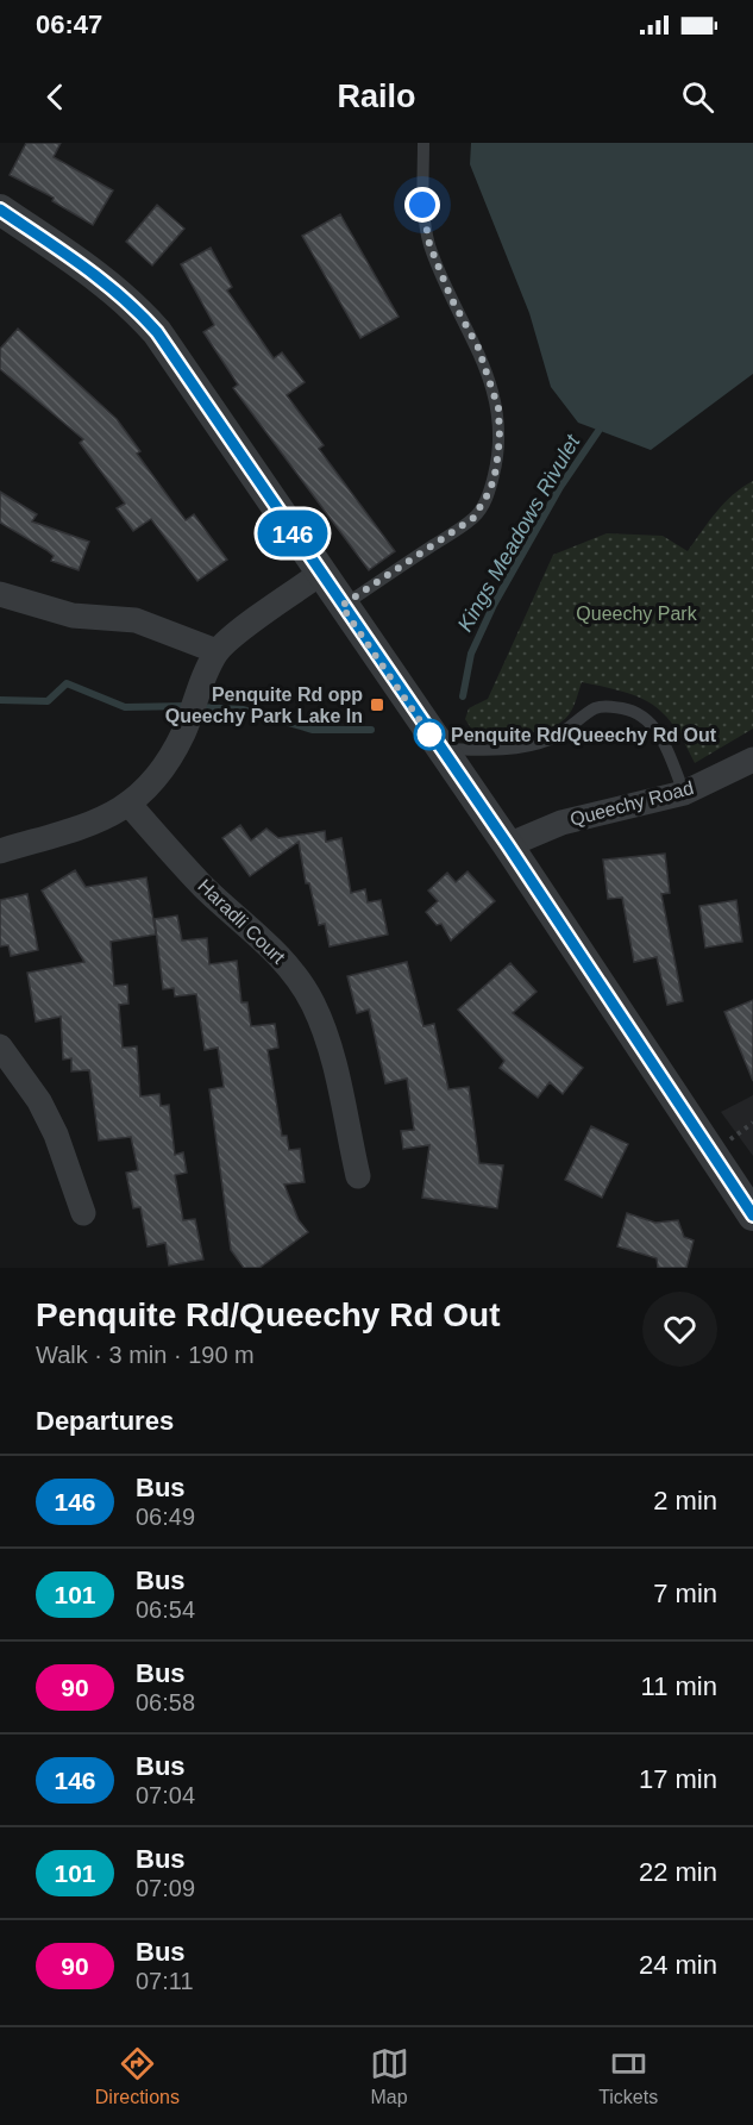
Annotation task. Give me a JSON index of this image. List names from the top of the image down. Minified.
{"streets":{"street":["Queechy Road","Haradli Court"]},"water":["Kings Meadows Rivulet"],"parks":["Queechy Park"],"places":{"transit":["Penquite Rd opp Queechy Park Lake In"],"other":["Penquite Rd/Queechy Rd Out"]},"lines":["bus line 146"],"page":{"status":"06:47","header":"Railo","on_map":"146","heading":[["Penquite Rd/Queechy Rd Out","Walk · 3 min · 190 m"],"Departures"],"list":[{"mark":"146","name":"Bus","note":"06:49","value":"2 min"},{"mark":"101","name":"Bus","note":"06:54","value":"7 min"},{"mark":"90","name":"Bus","note":"06:58","value":"11 min"},{"mark":"146","name":"Bus","note":"07:04","value":"17 min"},{"mark":"101","name":"Bus","note":"07:09","value":"22 min"},{"mark":"90","name":"Bus","note":"07:11","value":"24 min"}],"tabs":["Directions","Map","Tickets"]}}
